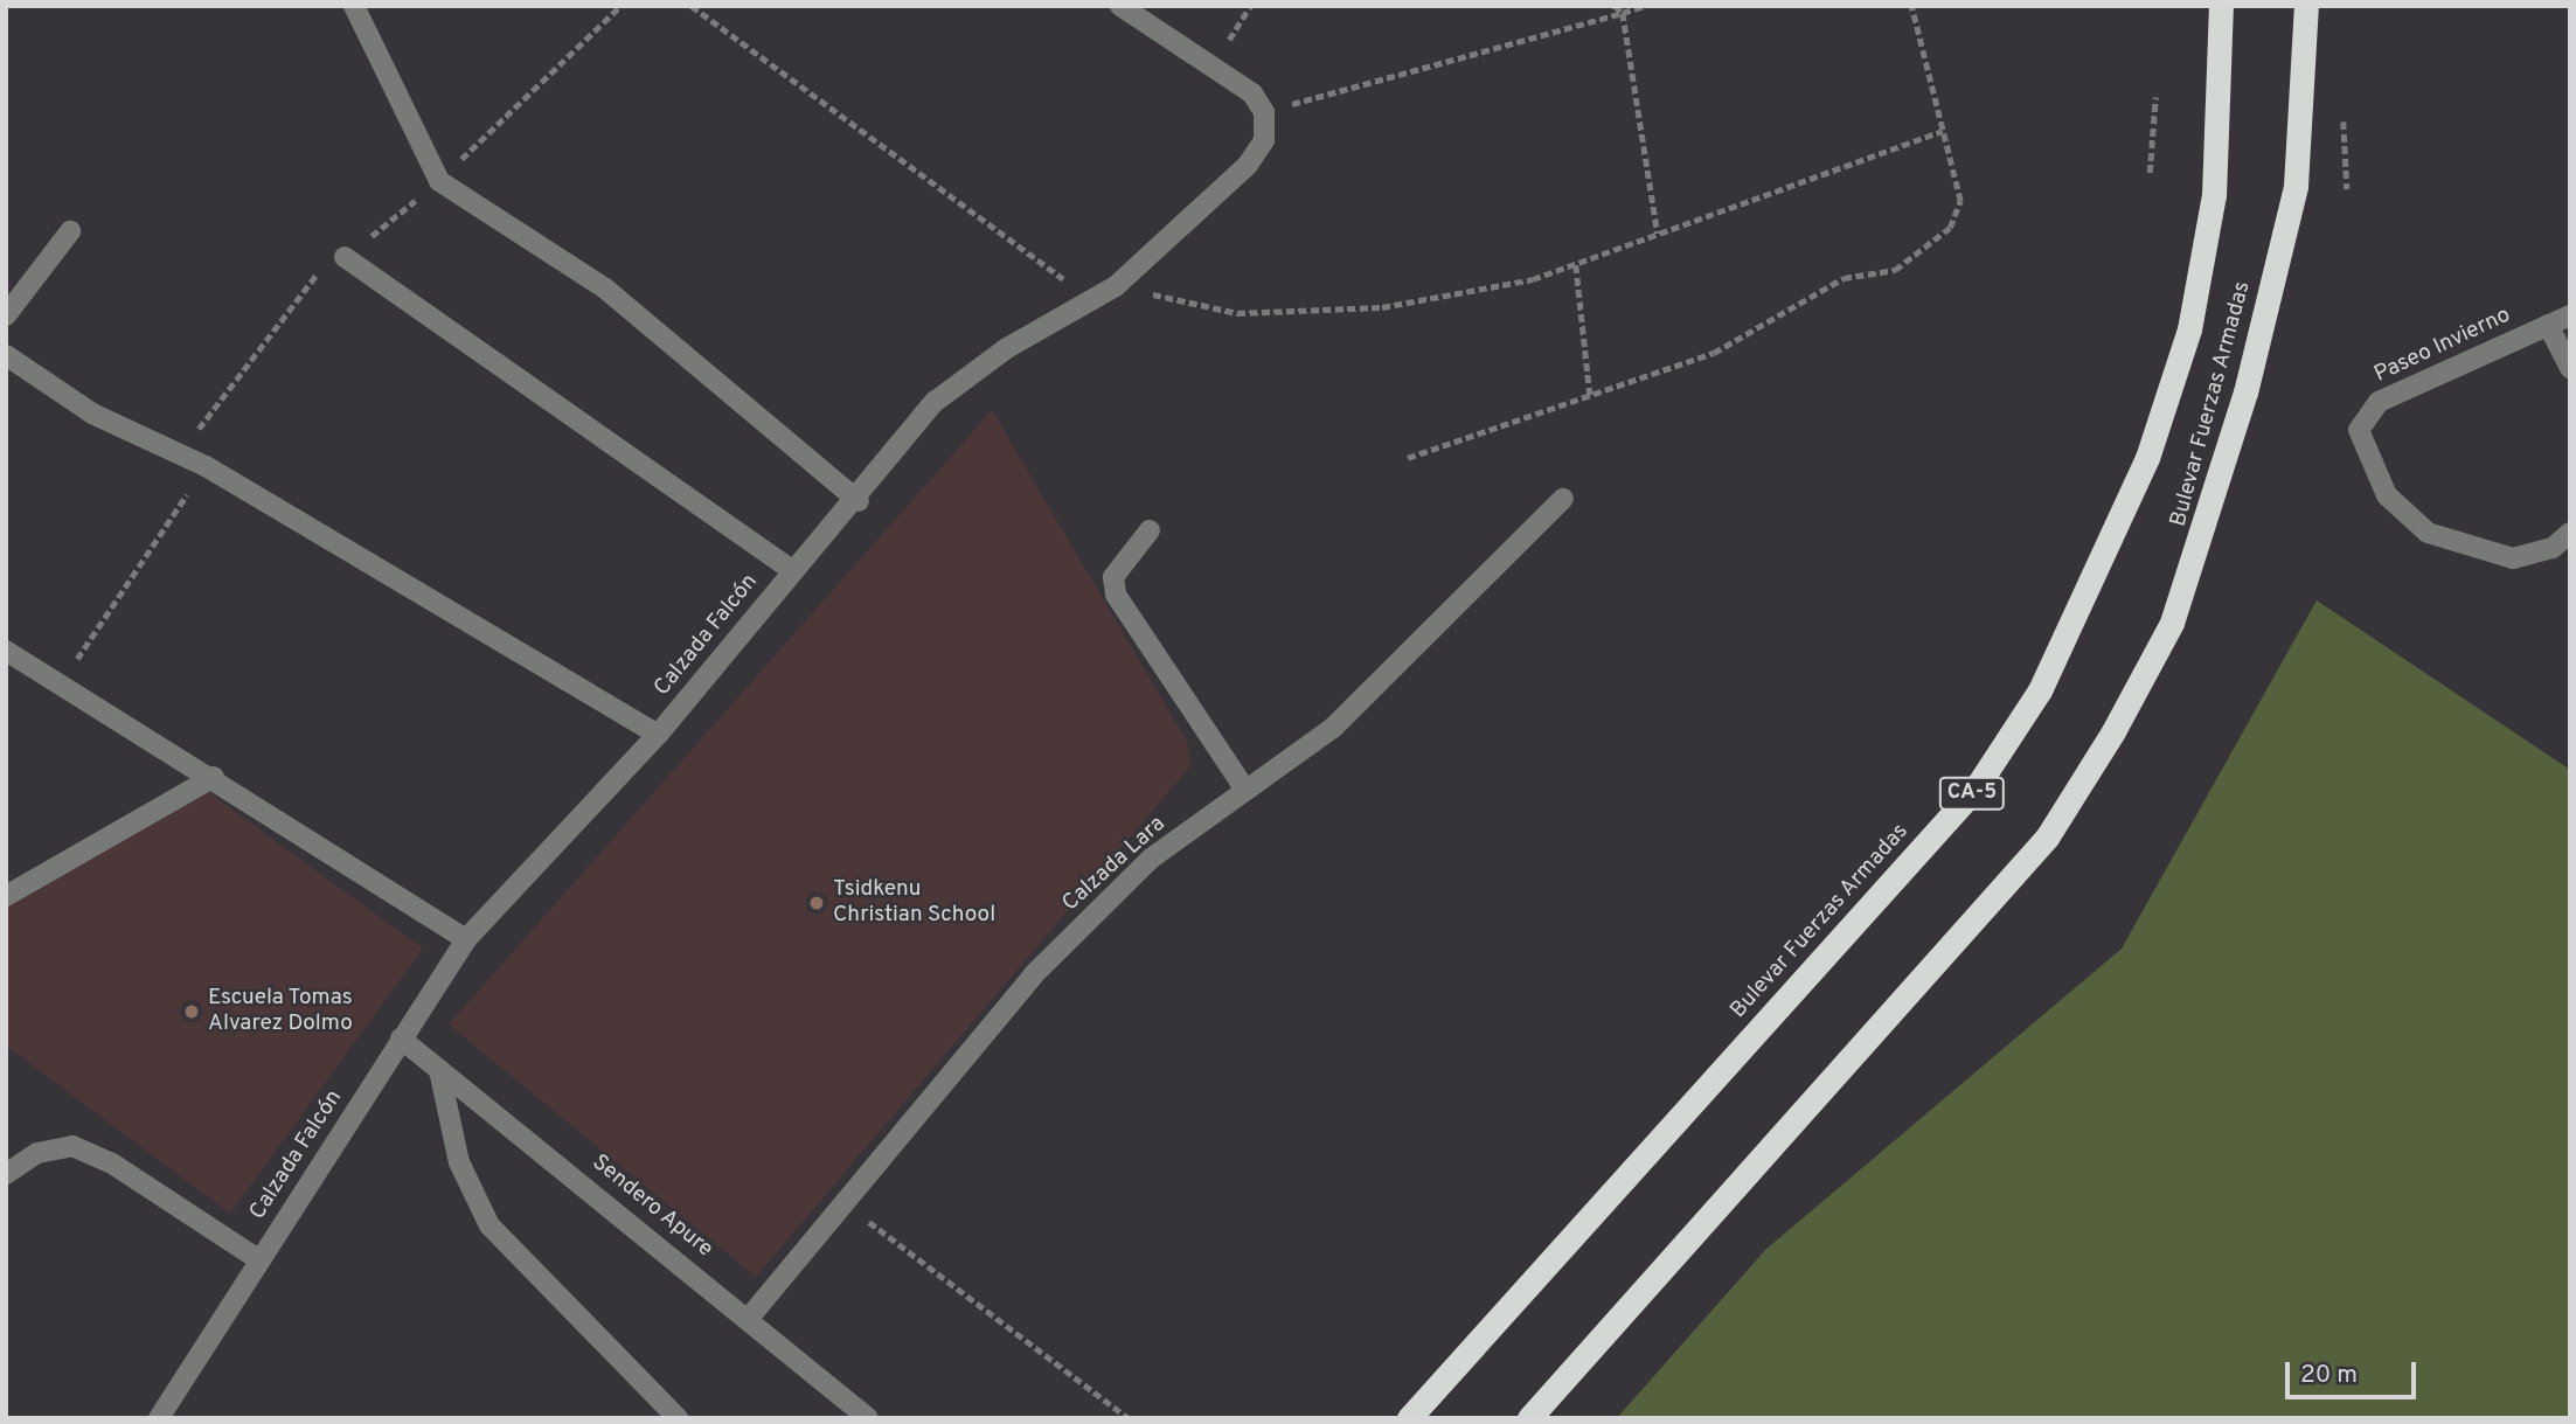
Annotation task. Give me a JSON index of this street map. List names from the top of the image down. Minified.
{"streets":{"highway":["Bulevar Fuerzas Armadas","CA-5"],"street":["Paseo Invierno","Calzada Falcón","Calzada Lara","Sendero Apure"]},"crossings":[["Calzada Falcón","Sendero Apure"],["Calzada Lara","Sendero Apure"]],"places":["Tsidkenu Christian School","Escuela Tomas Alvarez Dolmo"],"scale_bar":"20 m"}
